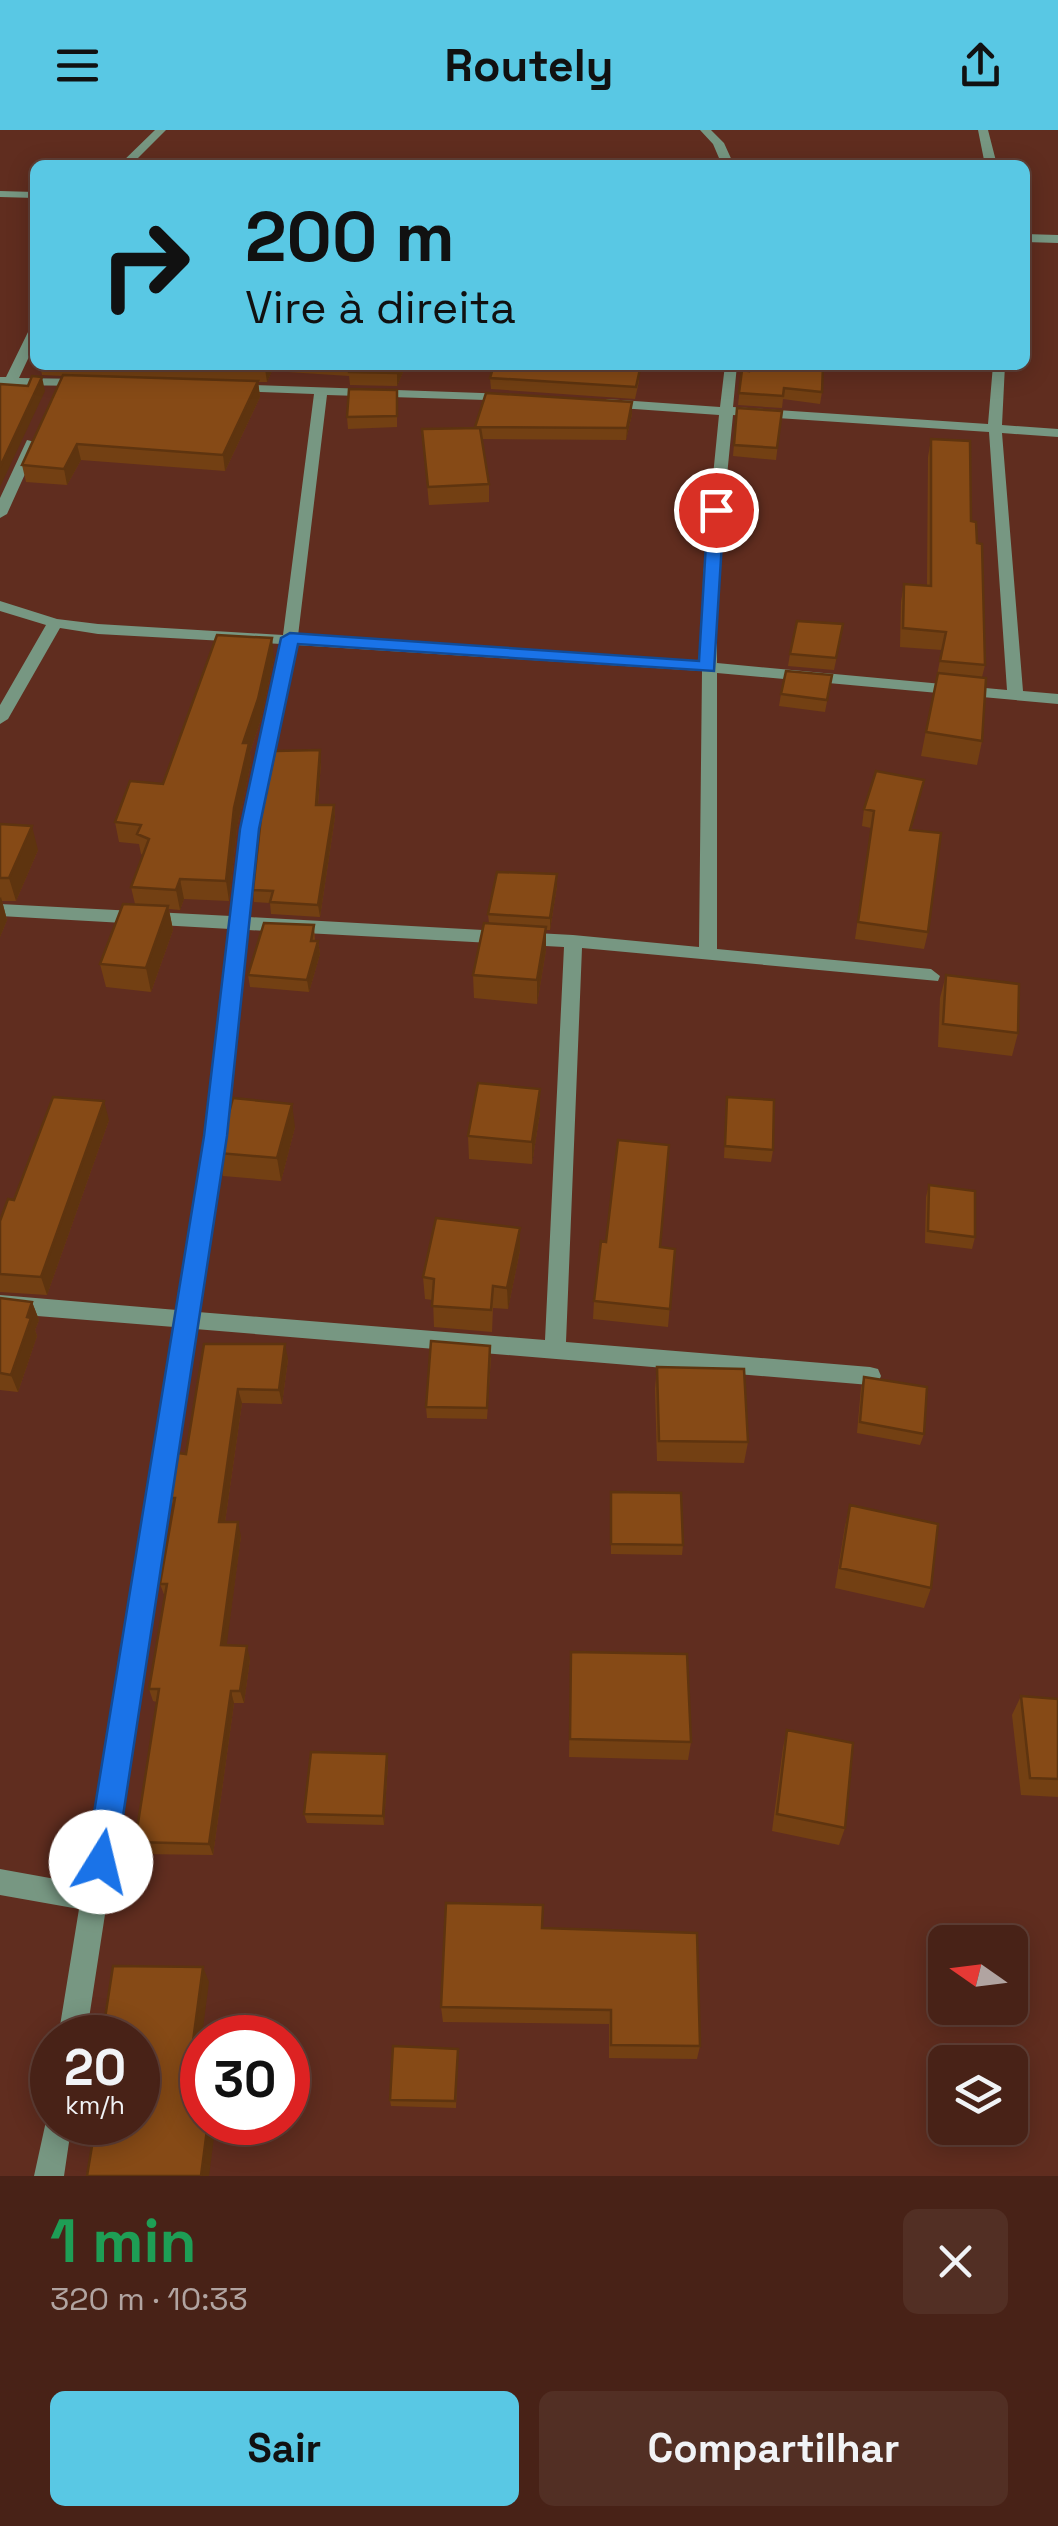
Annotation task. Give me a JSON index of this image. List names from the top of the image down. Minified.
{"north":"left","page":{"header":"Routely","turn":["200 m","Vire à direita"],"speed":"20 km/h","limit":"30","heading":["1 min","320 m · 10:33"],"buttons":["Sair","Compartilhar"]}}
